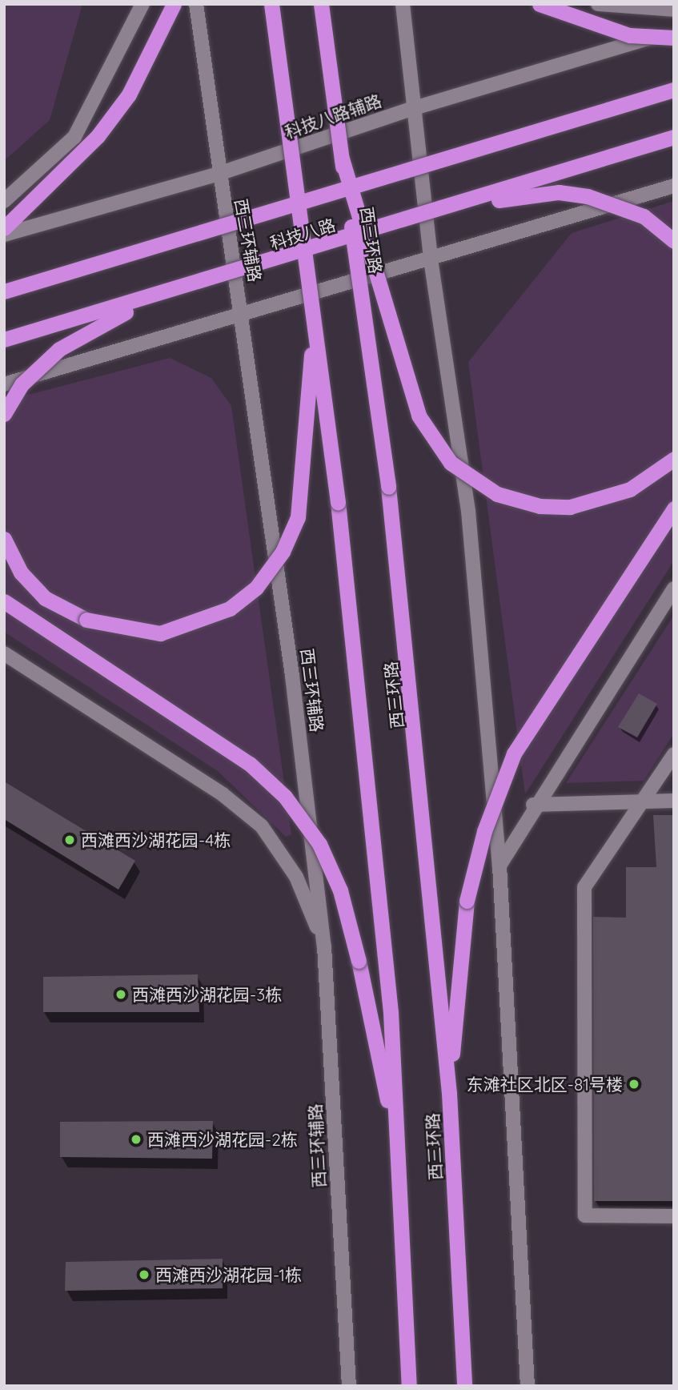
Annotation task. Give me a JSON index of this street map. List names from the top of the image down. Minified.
{"streets":{"highway":["科技八路","西三环路"],"main road":["科技八路辅路","西三环辅路"]},"crossings":[["科技八路辅路","西三环辅路"]],"places":["西滩西沙湖花园-4栋","西滩西沙湖花园-3栋","东滩社区北区-81号楼","西滩西沙湖花园-2栋","西滩西沙湖花园-1栋"]}
